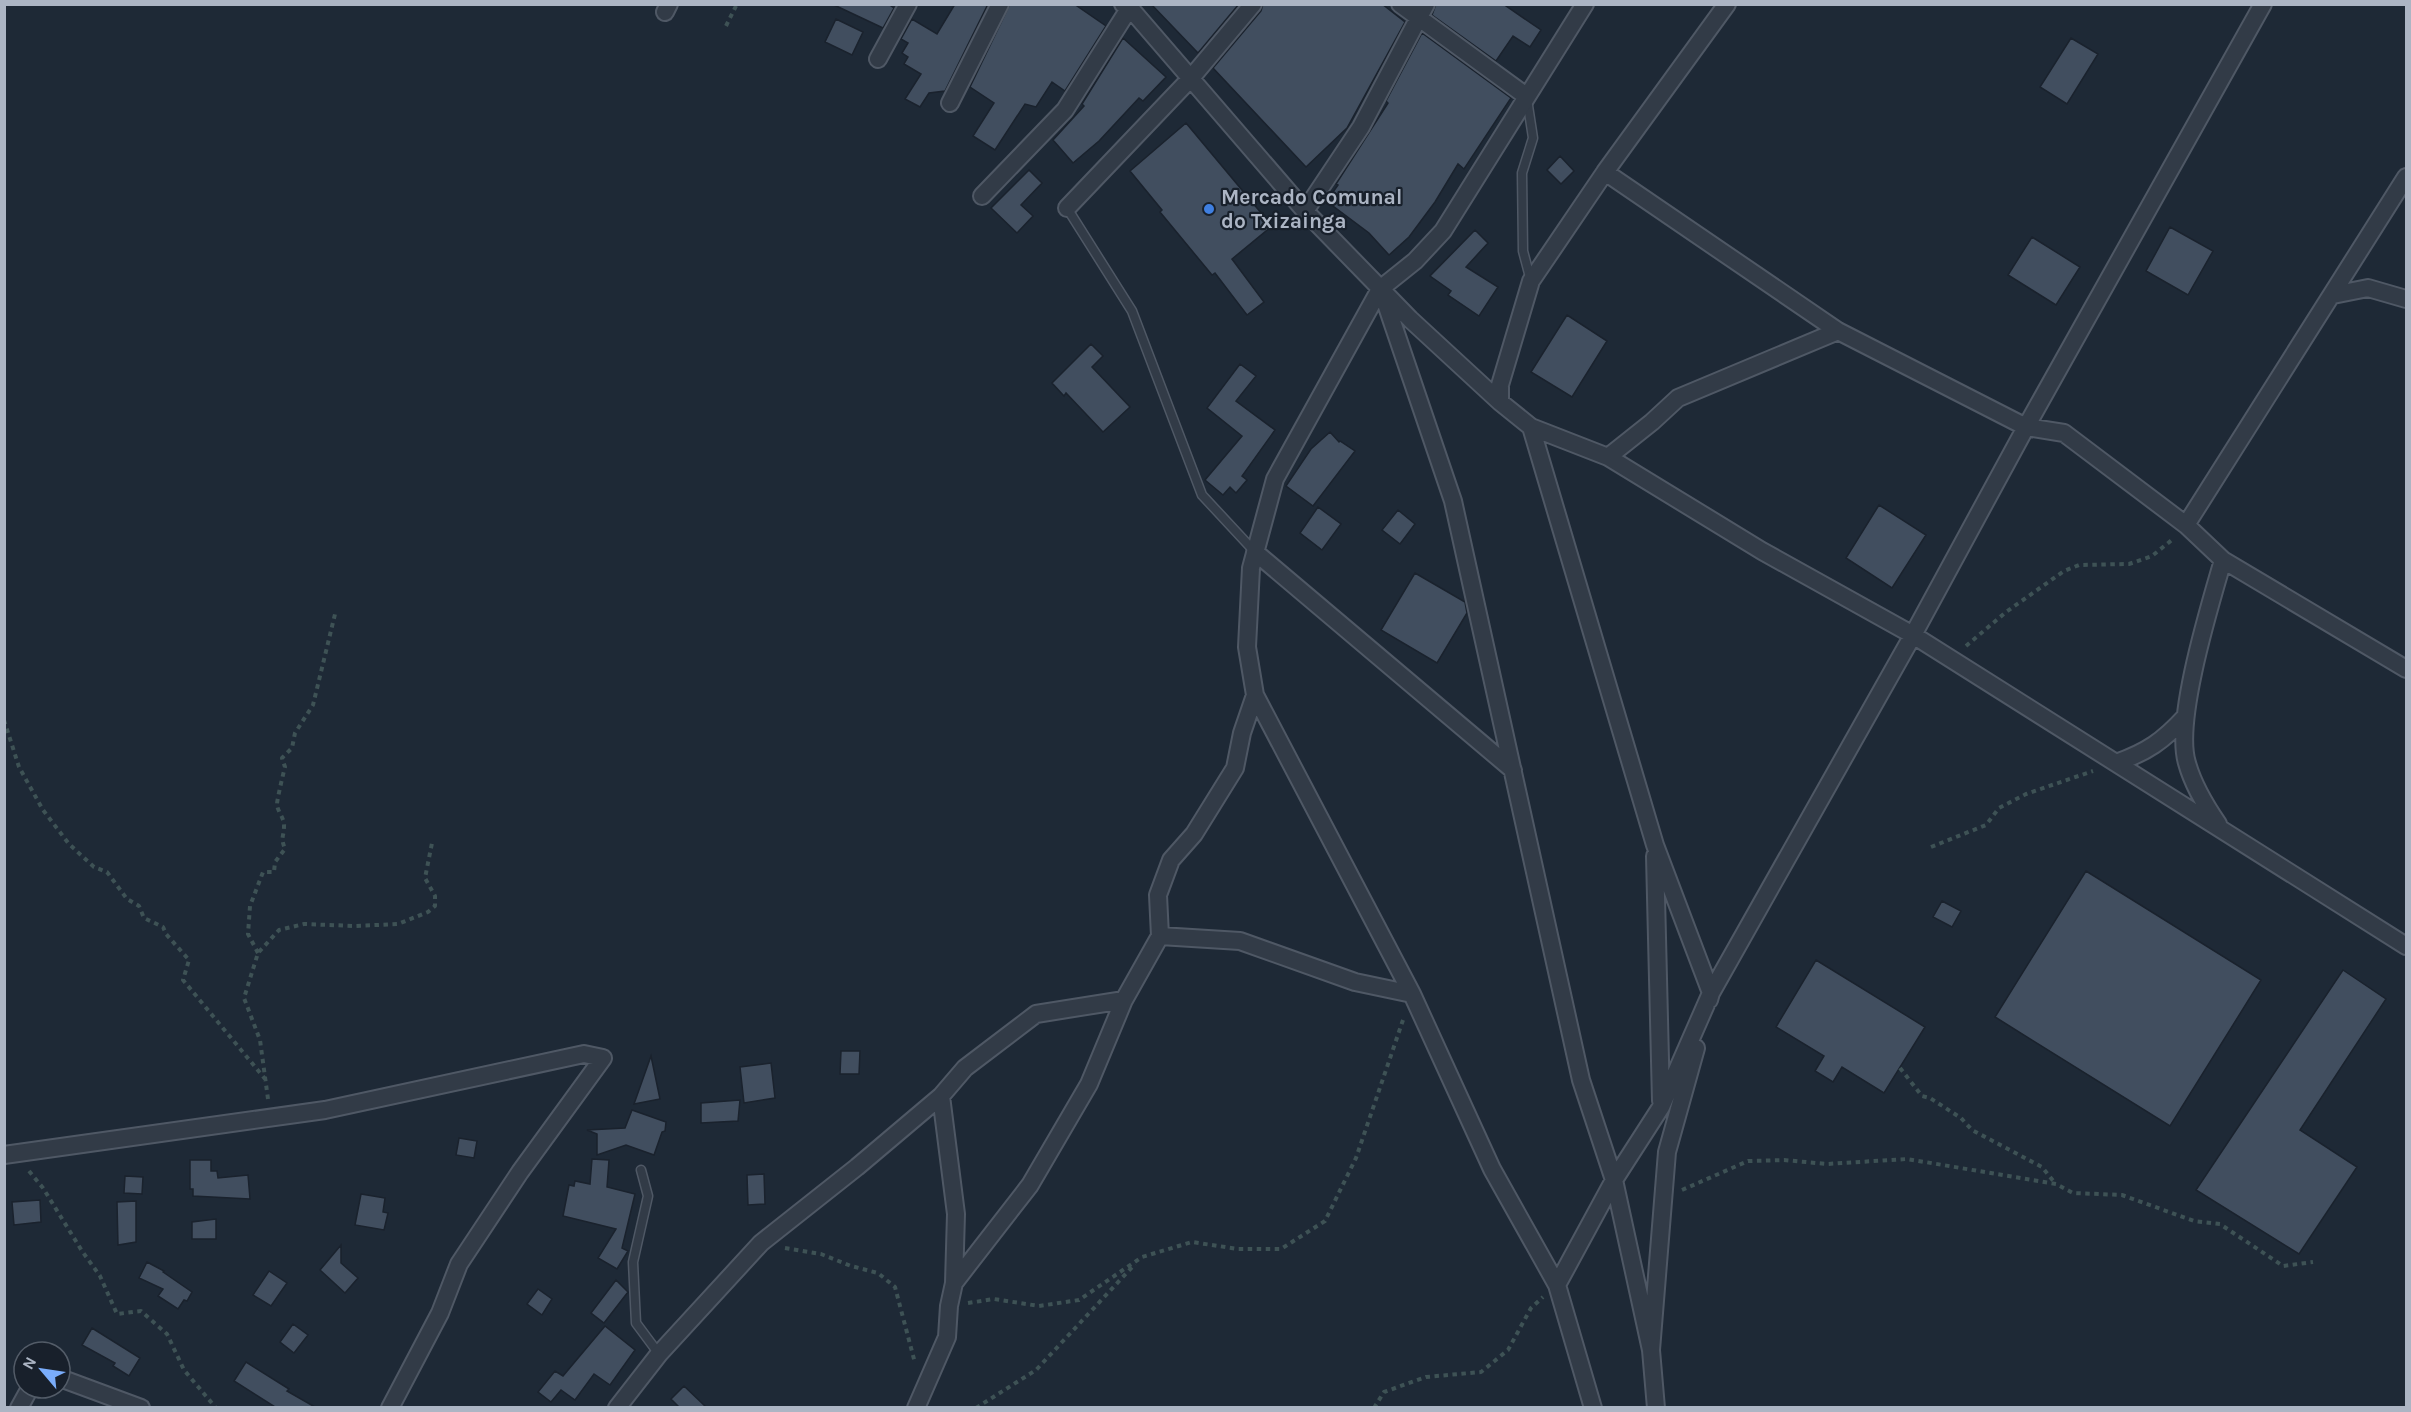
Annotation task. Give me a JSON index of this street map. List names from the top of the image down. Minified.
{"places":["Mercado Comunal do Txizainga"],"north":"top left"}
